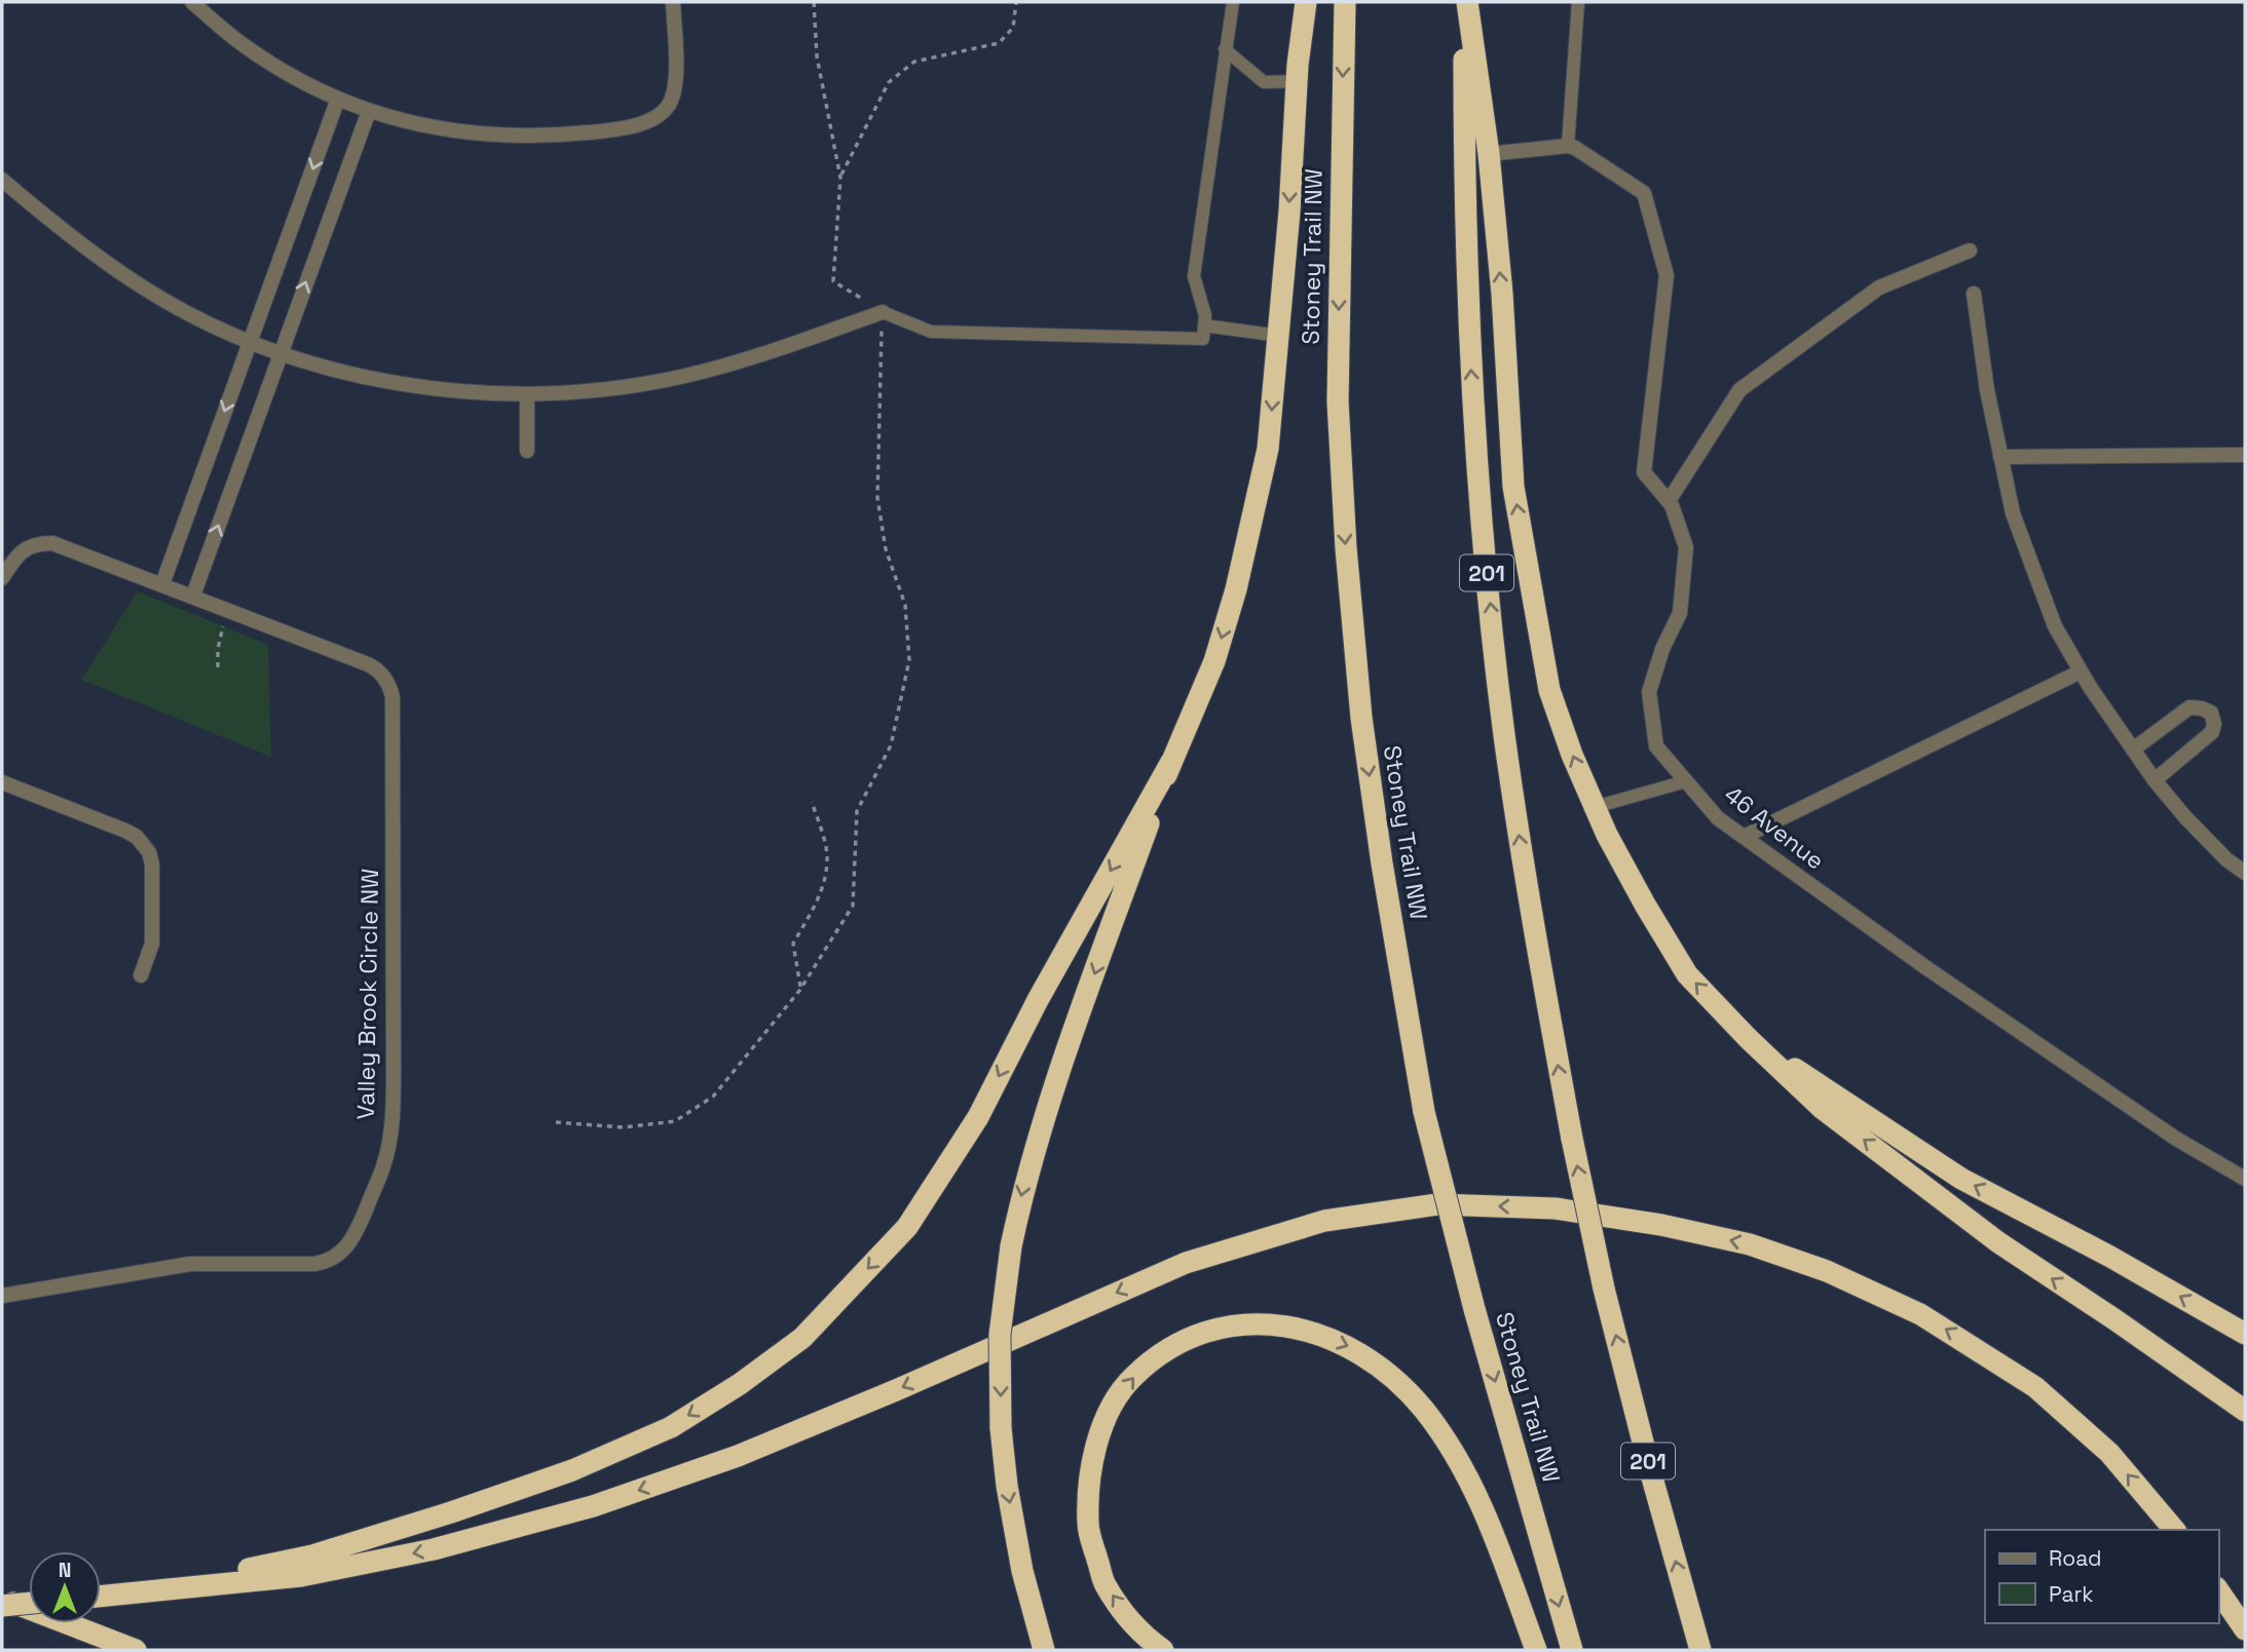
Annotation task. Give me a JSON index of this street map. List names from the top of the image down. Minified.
{"streets":{"highway":["Stoney Trail NW","201"],"street":["46 Avenue","Valley Brook Circle NW"]},"legend":["Road","Park"],"north":"top"}
